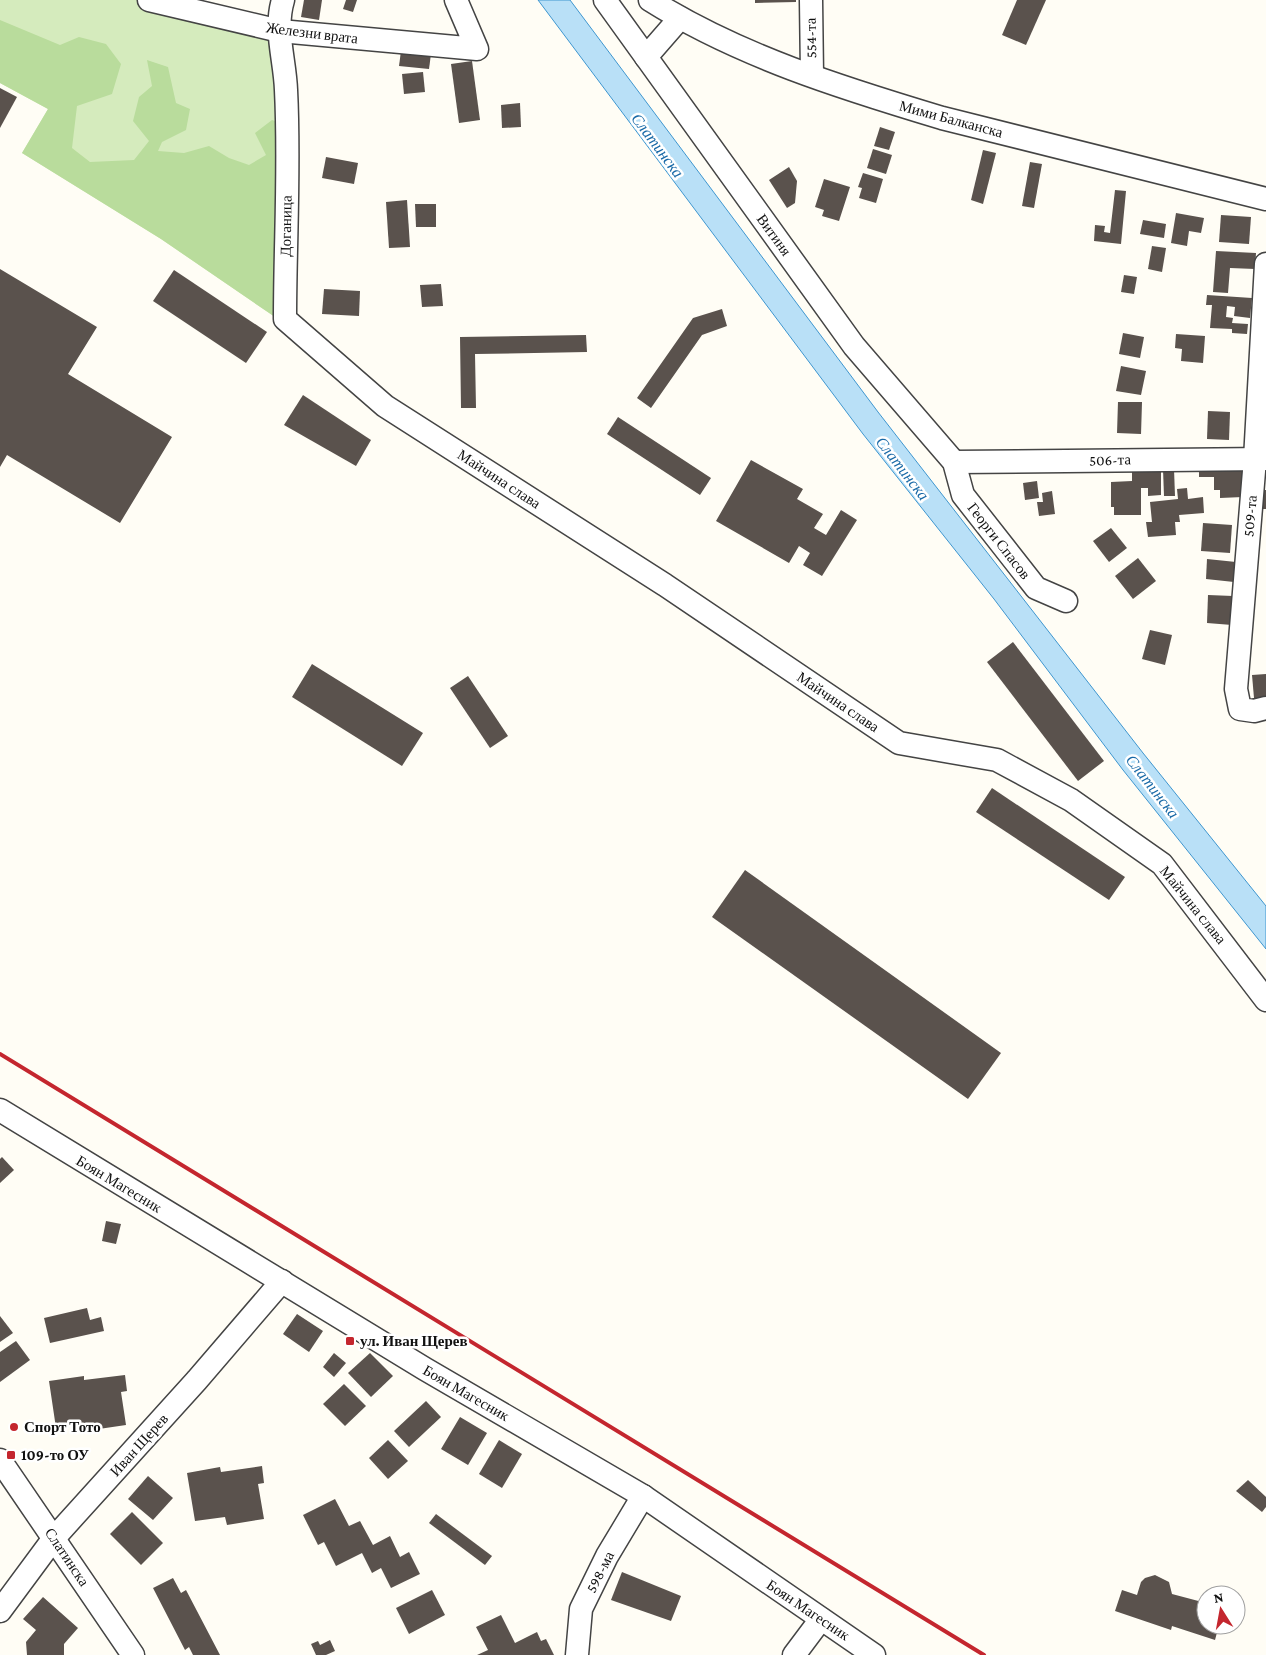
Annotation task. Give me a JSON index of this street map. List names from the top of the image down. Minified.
{"streets":{"street":["Железни врата","554-та","Мими Балканска","Доганица","Витиня","506-та","Майчина слава","509-та","Георги Спасов","Боян Магесник","Иван Щерев","Слатинска","598-ма"]},"crossings":[["Железни врата","Доганица"],["554-та","Мими Балканска"],["Доганица","Майчина слава"],["Витиня","506-та"],["Витиня","Георги Спасов"],["506-та","509-та"],["506-та","Георги Спасов"],["Боян Магесник","Иван Щерев"],["Боян Магесник","598-ма"],["Иван Щерев","Слатинска"]],"water":["Слатинска"],"places":{"transit":["ул. Иван Щерев","109-то ОУ"],"other":["Спорт Тото"]},"north":"top"}
